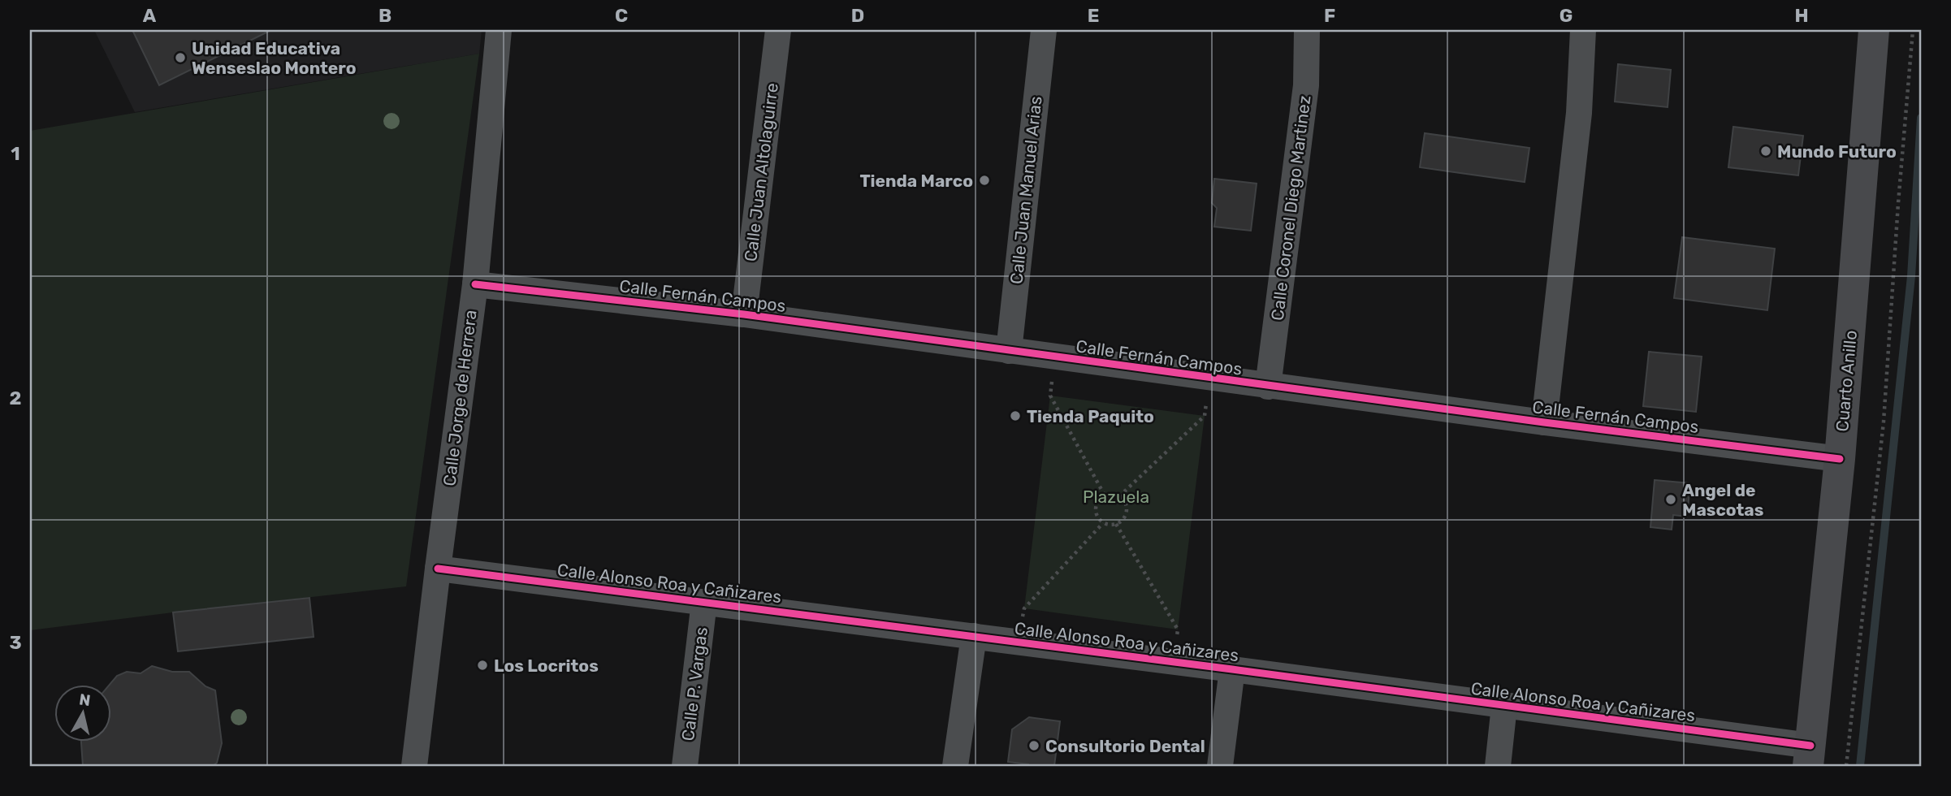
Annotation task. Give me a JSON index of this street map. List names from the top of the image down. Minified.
{"streets":{"highway":["Cuarto Anillo"],"street":["Calle Juan Altolaguirre","Calle Juan Manuel Arias","Calle Coronel Diego Martinez","Calle Fernán Campos","Calle Jorge de Herrera","Calle Alonso Roa y Cañizares","Calle P. Vargas"]},"crossings":[["Calle Juan Altolaguirre","Calle Fernán Campos"],["Calle Juan Manuel Arias","Calle Fernán Campos"],["Calle Coronel Diego Martinez","Calle Fernán Campos"],["Calle Fernán Campos","Cuarto Anillo"],["Calle Fernán Campos","Calle Jorge de Herrera"],["Cuarto Anillo","Calle Alonso Roa y Cañizares"],["Calle Jorge de Herrera","Calle Alonso Roa y Cañizares"],["Calle Alonso Roa y Cañizares","Calle P. Vargas"]],"parks":["Plazuela"],"places":["Unidad Educativa Wenseslao Montero","Mundo Futuro","Tienda Marco","Tienda Paquito","Angel de Mascotas","Los Locritos","Consultorio Dental"],"north":"top","grid":{"columns":["A","B","C","D","E","F","G","H"],"rows":["1","2","3"]}}
